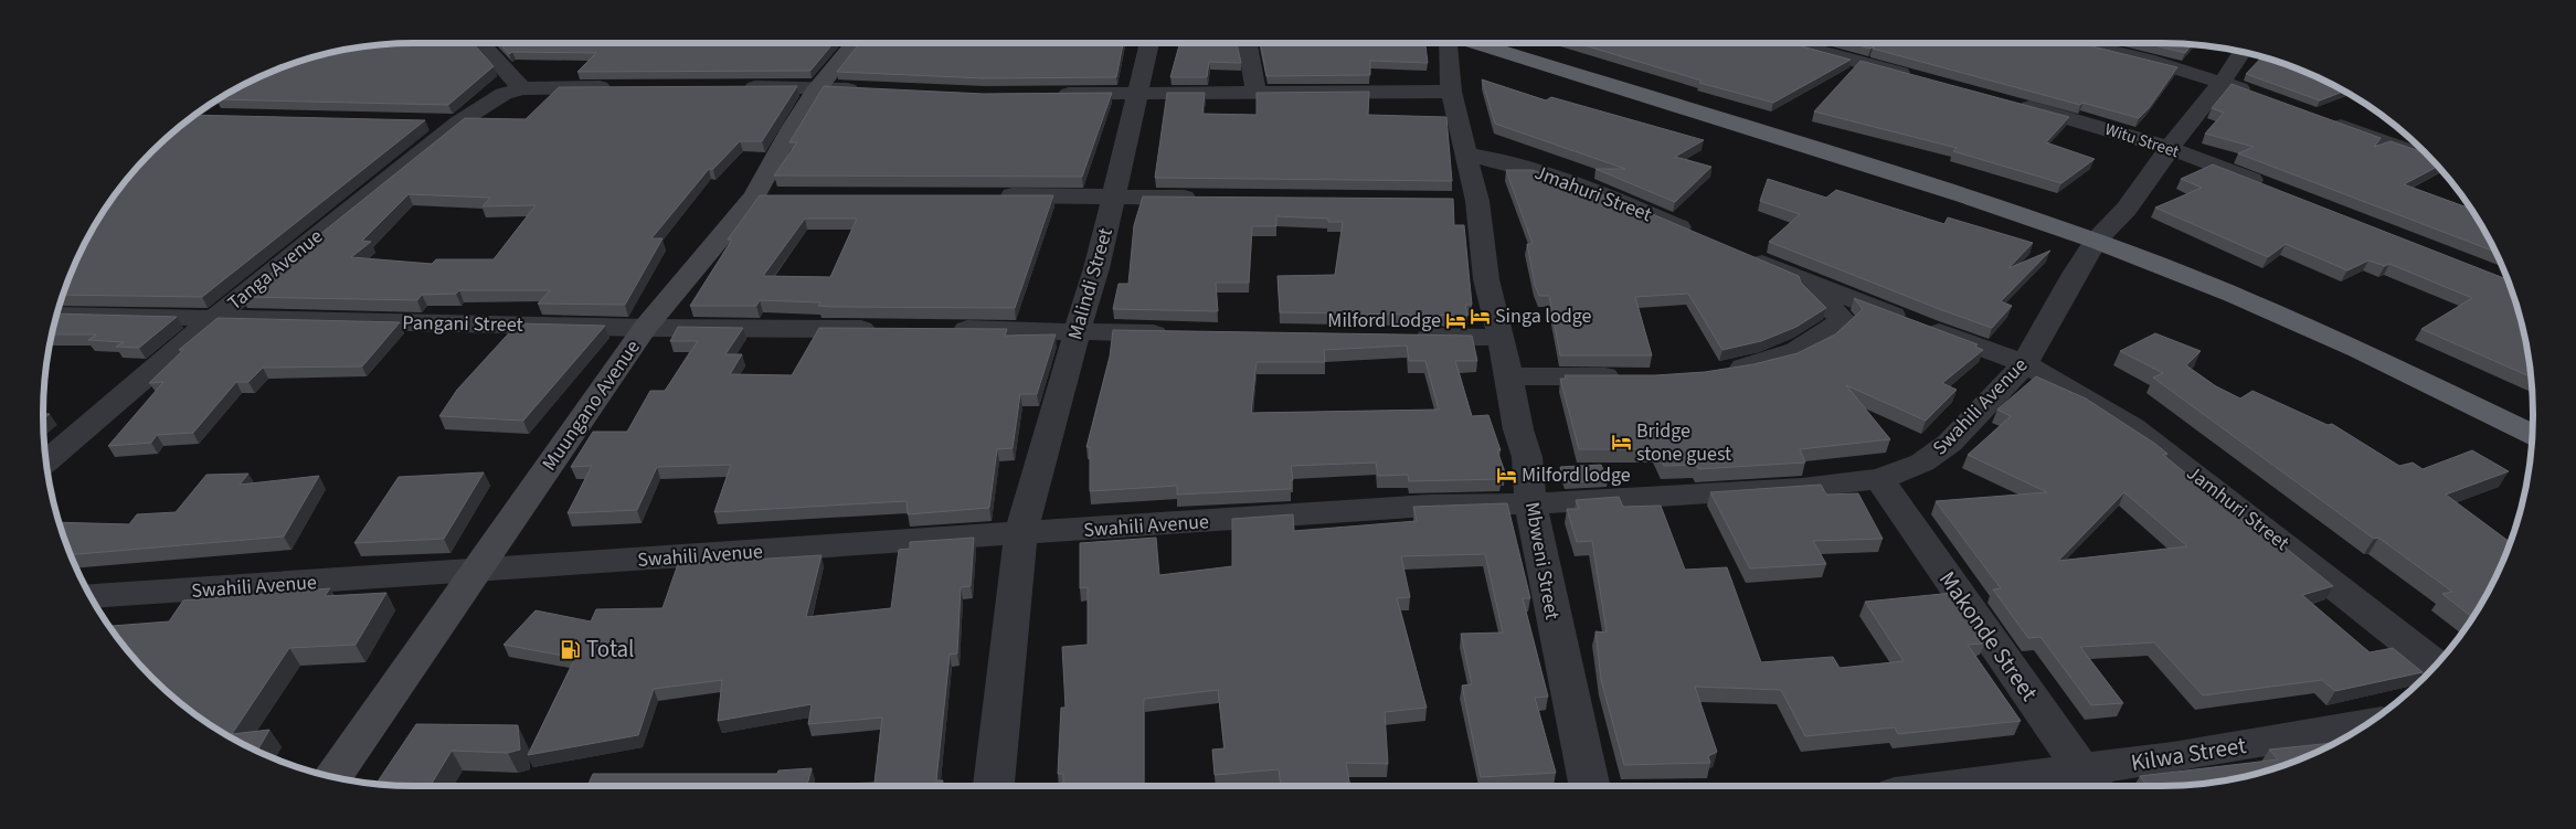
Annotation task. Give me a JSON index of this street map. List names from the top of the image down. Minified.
{"streets":{"main road":["Muungano Avenue"],"street":["Witu Street","Jmahuri Street","Tanga Avenue","Malindi Street","Pangani Street","Swahili Avenue","Jamhuri Street","Mbweni Street","Makonde Street","Kilwa Street"]},"crossings":[["Witu Street","Swahili Avenue"],["Jmahuri Street","Mbweni Street"],["Tanga Avenue","Pangani Street"],["Malindi Street","Swahili Avenue"],["Pangani Street","Muungano Avenue"],["Muungano Avenue","Swahili Avenue"],["Swahili Avenue","Jamhuri Street"],["Swahili Avenue","Mbweni Street"],["Swahili Avenue","Makonde Street"],["Makonde Street","Kilwa Street"]],"places":{"hotel":["Singa lodge","Milford Lodge","Bridge stone guest","Milford lodge"],"fuel station":["Total"]}}
